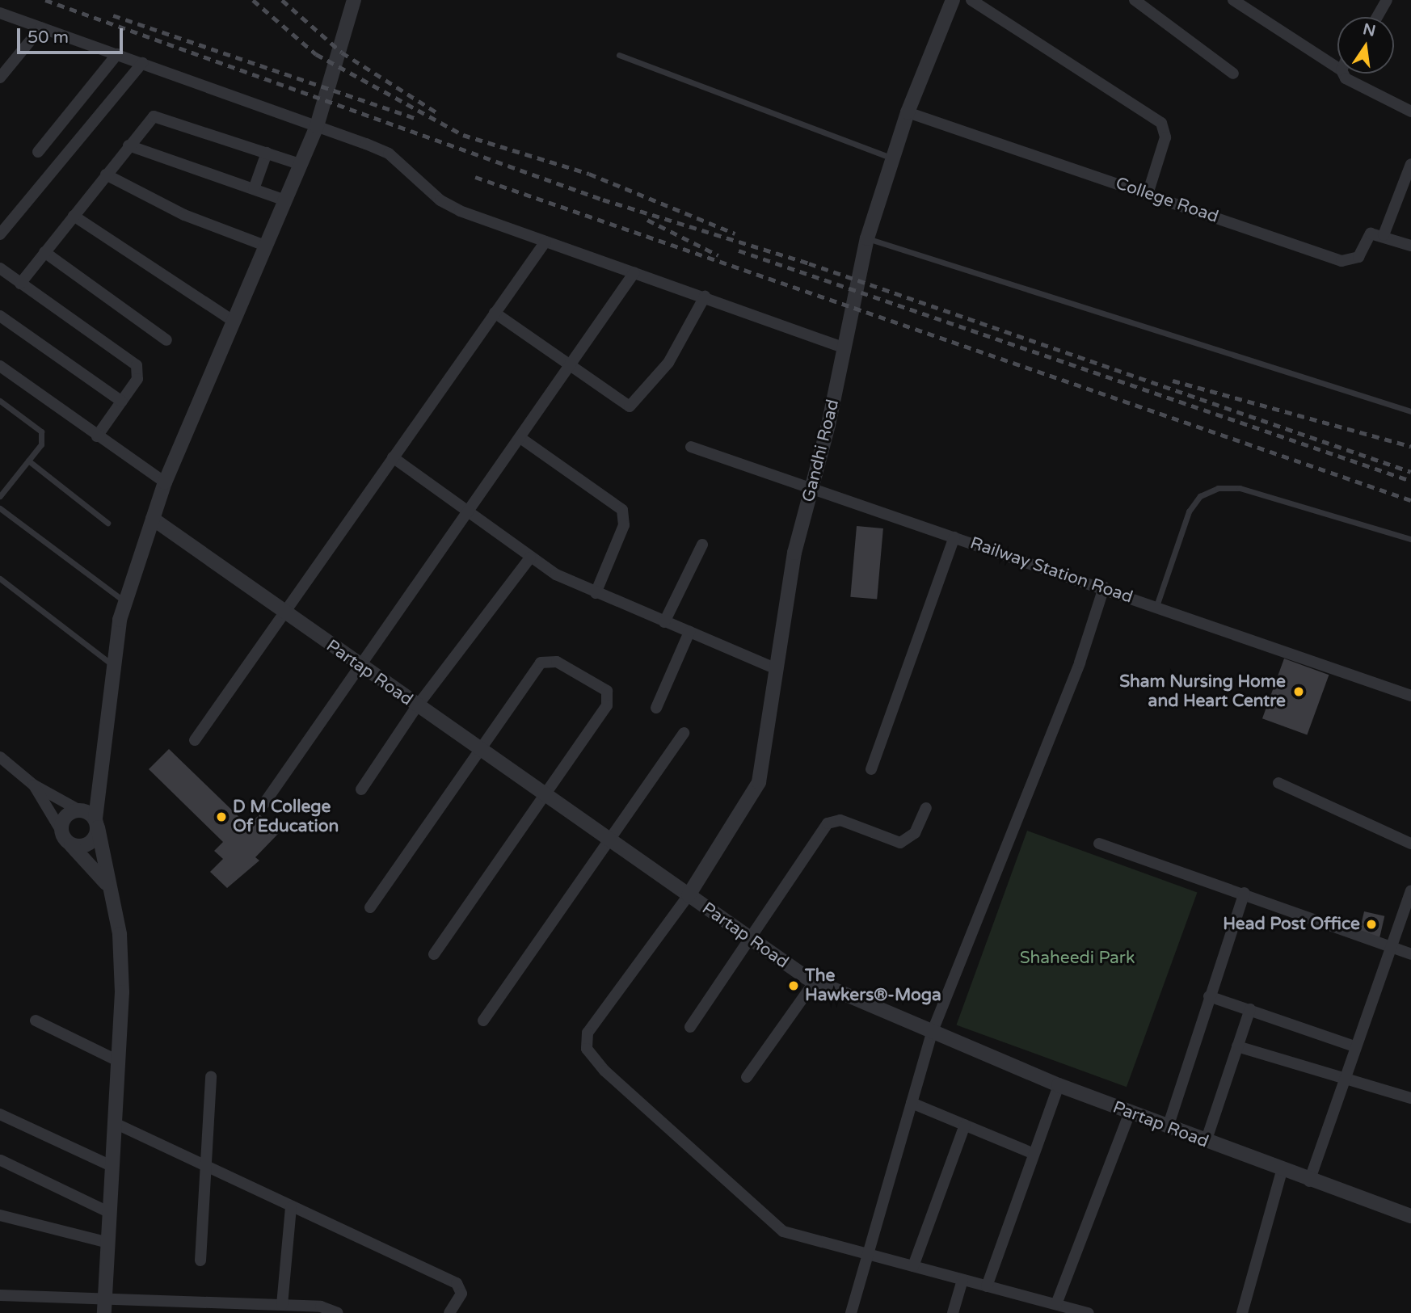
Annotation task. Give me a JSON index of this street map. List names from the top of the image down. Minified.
{"streets":{"street":["College Road","Gandhi Road","Railway Station Road","Partap Road"]},"crossings":[["College Road","Gandhi Road"],["Gandhi Road","Railway Station Road"],["Gandhi Road","Partap Road"]],"parks":["Shaheedi Park"],"places":["Sham Nursing Home and Heart Centre","D M College Of Education","Head Post Office","The Hawkers®-Moga"],"scale_bar":"50 m","north":"top"}
